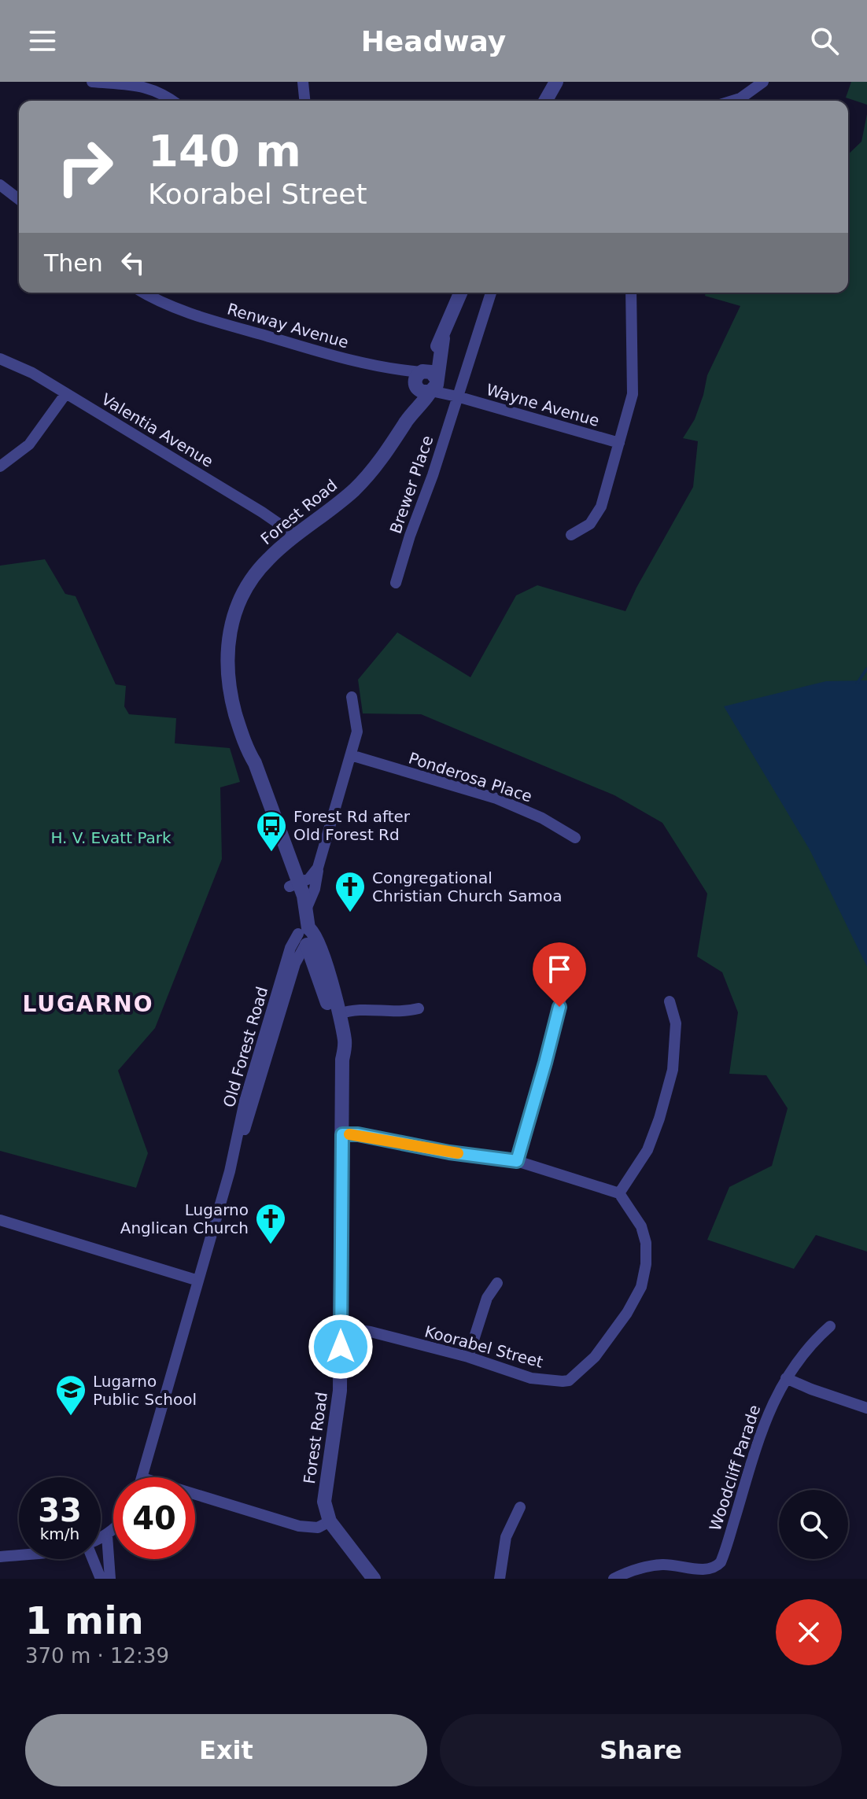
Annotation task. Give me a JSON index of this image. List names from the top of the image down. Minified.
{"streets":{"street":["Renway Avenue","Wayne Avenue","Valentia Avenue","Brewer Place","Forest Road","Ponderosa Place","Old Forest Road","Koorabel Street","Woodcliff Parade"]},"crossings":[["Renway Avenue","Wayne Avenue"],["Renway Avenue","Forest Road"],["Wayne Avenue","Brewer Place"],["Wayne Avenue","Forest Road"],["Valentia Avenue","Forest Road"],["Forest Road","Old Forest Road"],["Forest Road","Koorabel Street"]],"districts":["LUGARNO"],"parks":["H. V. Evatt Park"],"places":{"bus stop":["Forest Rd after Old Forest Rd"],"church":["Congregational Christian Church Samoa","Lugarno Anglican Church"],"school or university":["Lugarno Public School"]},"page":{"header":"Headway","turn":["140 m","Koorabel Street"],"then":"Then","speed":"33 km/h","limit":"40","heading":["1 min","370 m · 12:39"],"buttons":["Exit","Share"]}}
